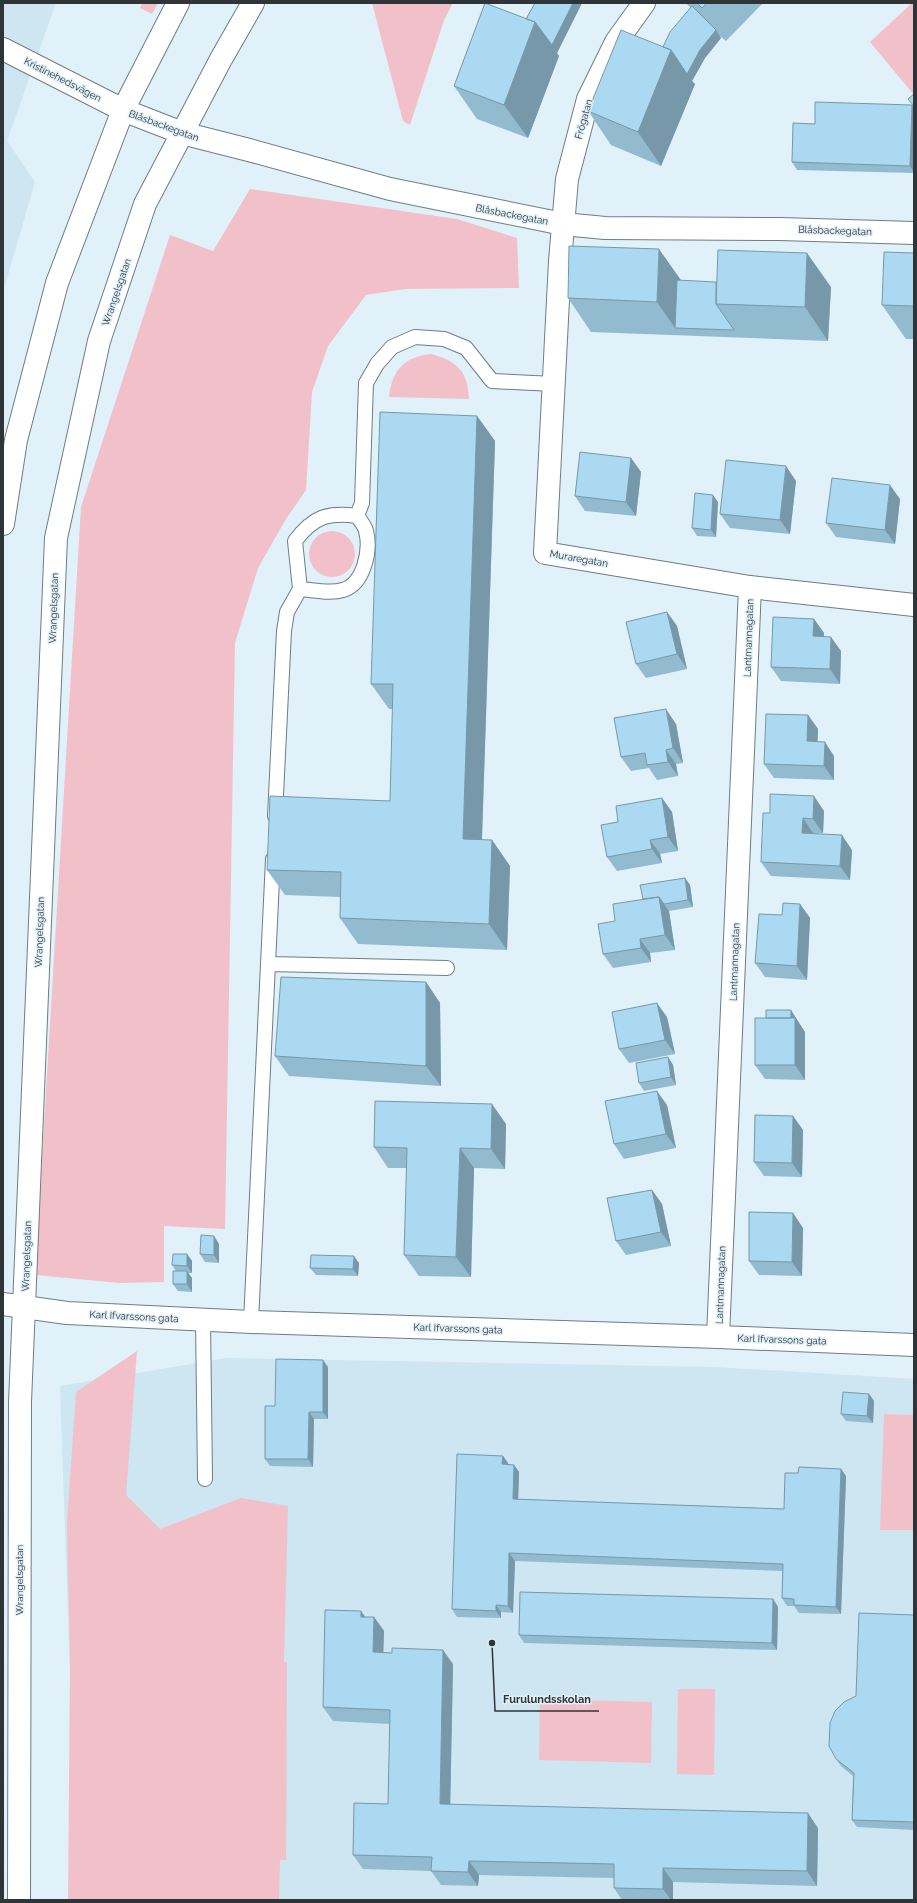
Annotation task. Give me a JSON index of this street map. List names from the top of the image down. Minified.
{"streets":{"street":["Kristinehedsvägen","Frögatan","Blåsbackegatan","Wrangelsgatan","Muraregatan","Lantmannagatan","Karl Ifvarssons gata"]},"crossings":[["Kristinehedsvägen","Blåsbackegatan"],["Frögatan","Blåsbackegatan"],["Frögatan","Muraregatan"],["Blåsbackegatan","Wrangelsgatan"],["Blåsbackegatan","Muraregatan"],["Wrangelsgatan","Karl Ifvarssons gata"],["Muraregatan","Lantmannagatan"],["Lantmannagatan","Karl Ifvarssons gata"]],"places":["Furulundsskolan"]}
